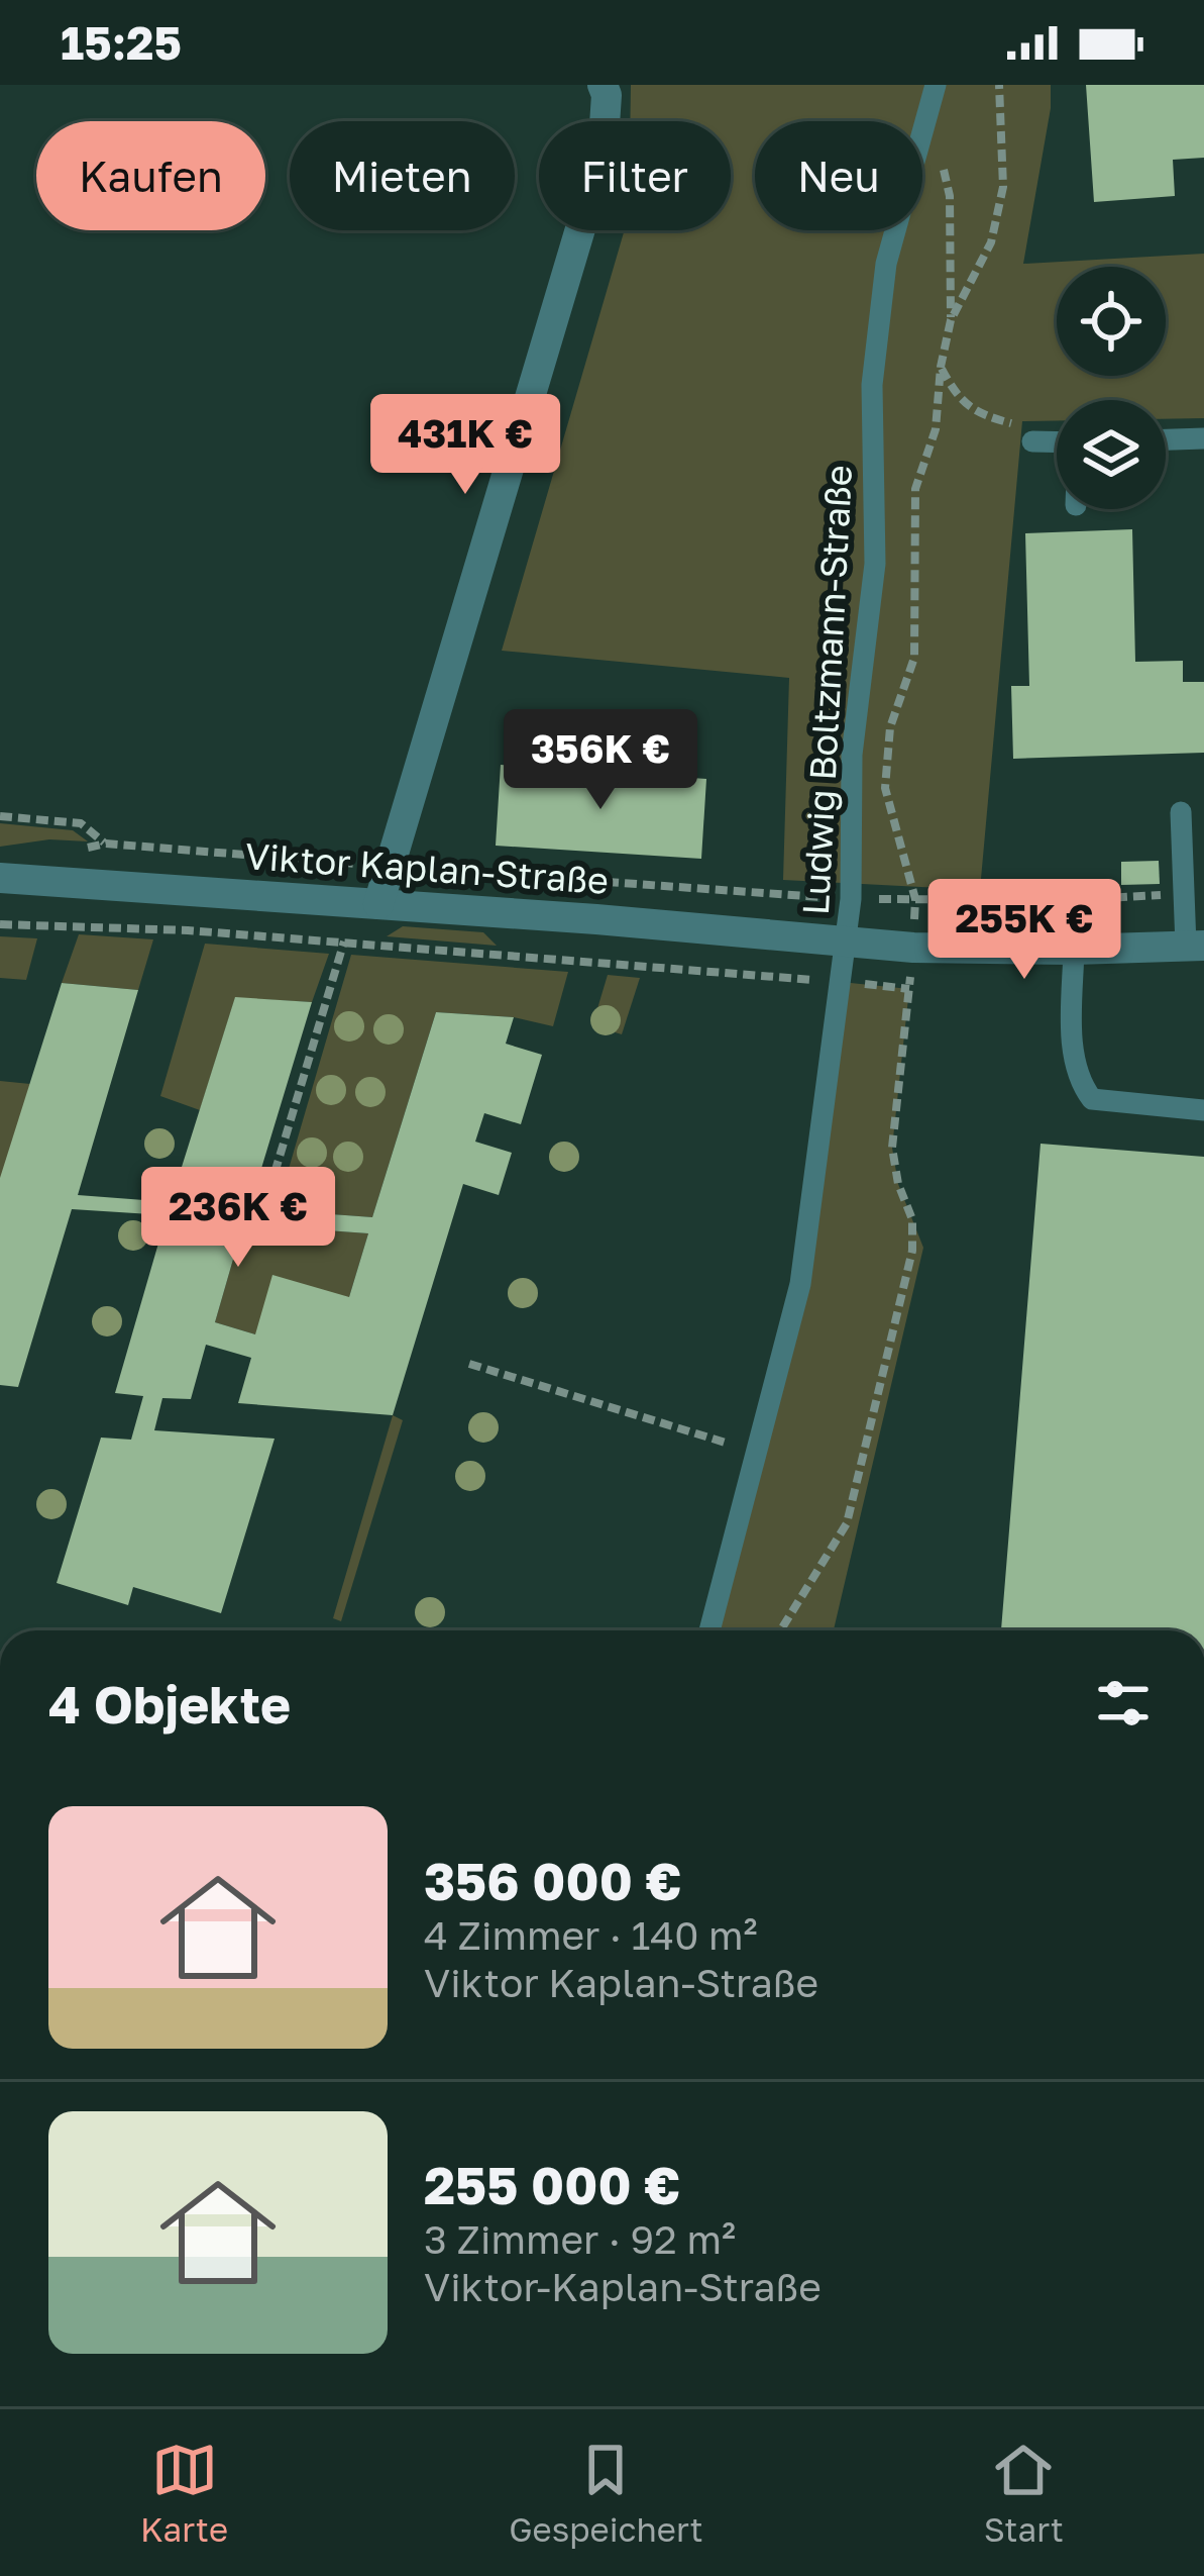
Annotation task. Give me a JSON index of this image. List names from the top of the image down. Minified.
{"streets":{"street":["Viktor Kaplan-Straße"],"lane":["Ludwig Boltzmann-Straße"]},"crossings":[["Ludwig Boltzmann-Straße","Viktor Kaplan-Straße"]],"page":{"status":"15:25","chip":["Kaufen","Mieten","Filter","Neu"],"price":["431K €","356K €","255K €","236K €"],"heading":"4 Objekte","list":[{"name":"356 000 €","note":"4 Zimmer · 140 m² · Viktor Kaplan-Straße"},{"name":"255 000 €","note":"3 Zimmer · 92 m² · Viktor-Kaplan-Straße"}],"tabs":["Karte","Gespeichert","Start"]}}
